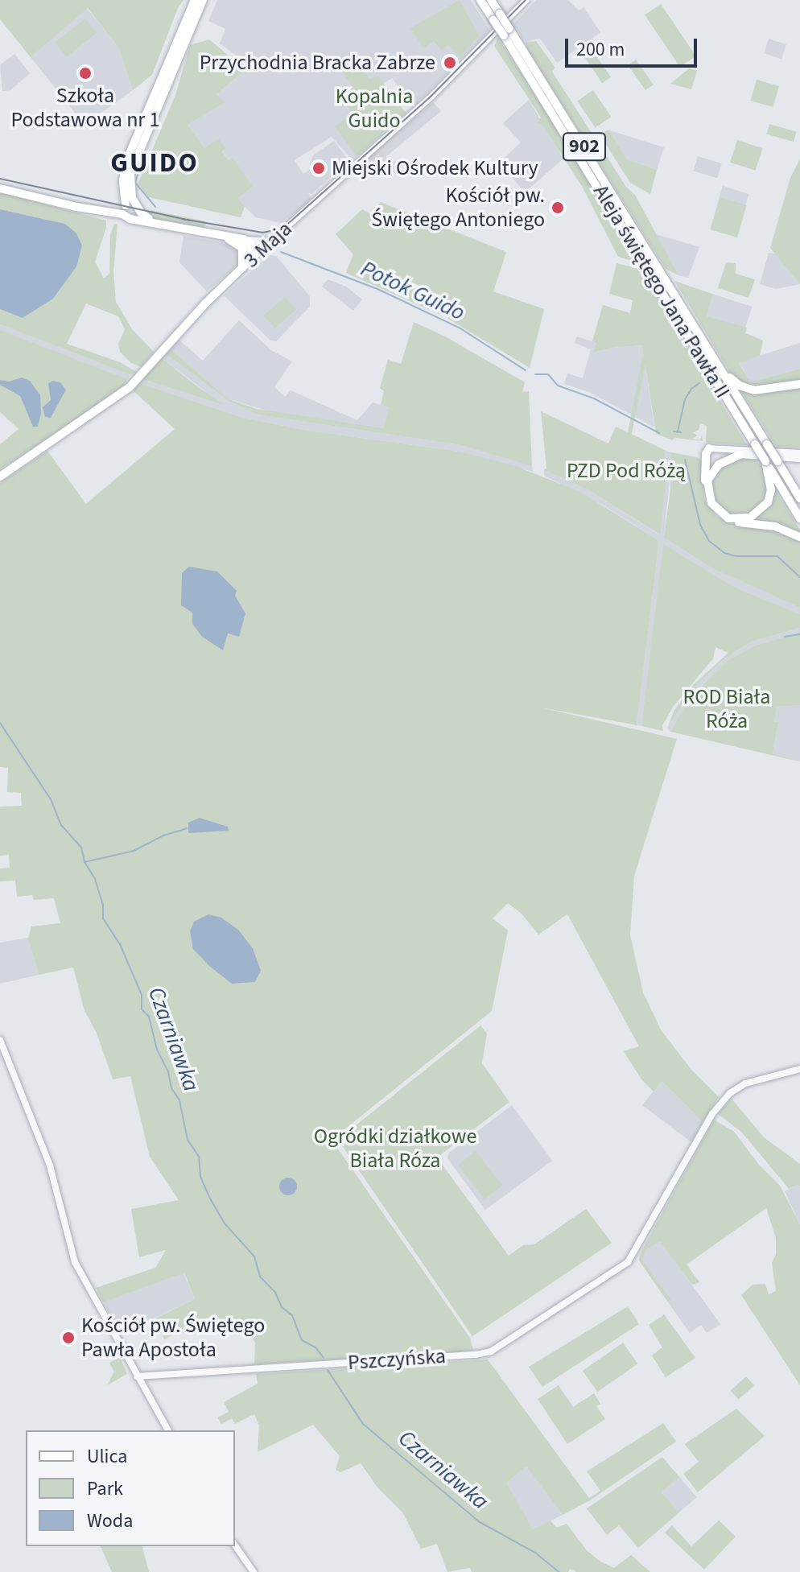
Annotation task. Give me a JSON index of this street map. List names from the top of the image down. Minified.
{"streets":{"main road":["902","3 Maja","Aleja świętego Jana Pawła II"],"street":["Pszczyńska"]},"districts":["GUIDO"],"water":["Potok Guido","Czarniawka"],"parks":["Kopalnia Guido","PZD Pod Różą","ROD Biała Róża","Ogródki działkowe Biała Róza"],"places":["Przychodnia Bracka Zabrze","Szkoła Podstawowa nr 1","Miejski Ośrodek Kultury","Kościół pw. Świętego Antoniego","Kościół pw. Świętego Pawła Apostoła"],"legend":["Ulica","Park","Woda"],"scale_bar":"200 m"}
